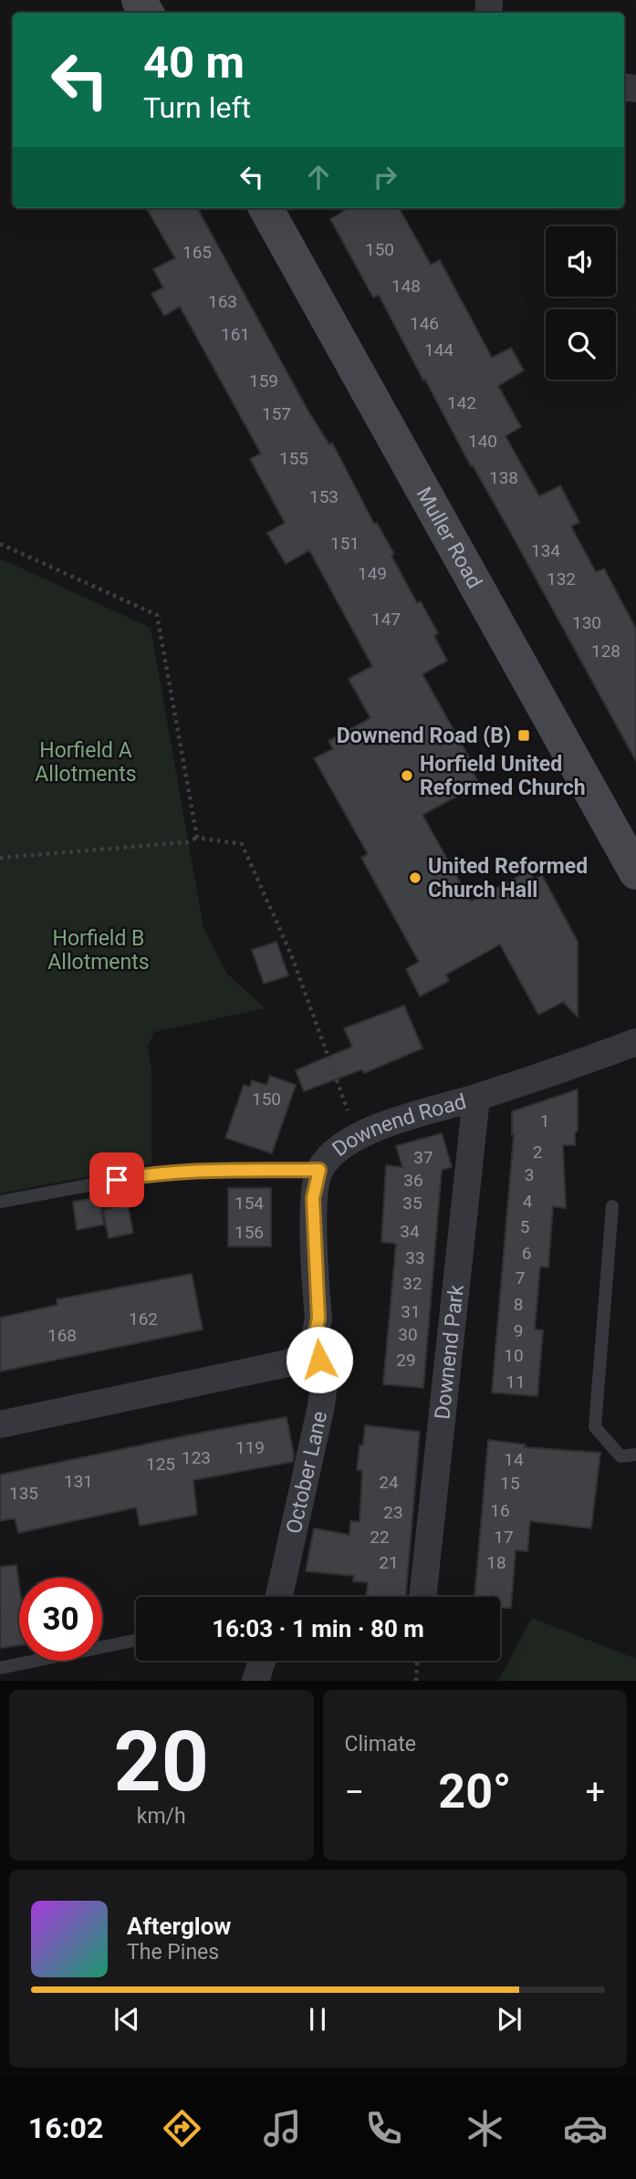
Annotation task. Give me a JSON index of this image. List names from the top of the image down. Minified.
{"streets":{"main road":["Muller Road"],"street":["Downend Road","Downend Park","October Lane"]},"crossings":[["Downend Road","Downend Park"],["Downend Road","October Lane"]],"parks":["Horfield A Allotments","Horfield B Allotments"],"places":{"transit":["Downend Road (B)"],"other":["Horfield United Reformed Church","United Reformed Church Hall"]},"house_numbers":["150","165","148","163","146","161","144","159","142","157","140","155","138","153","151","134","149","132","147","130","128","150","1","2","37","3","36","4","154","35","5","34","156","6","33","7","32","8","31","162","9","30","168","10","29","11","119","123","14","125","131","24","15","135","16","23","22","17","21","18"],"page":{"turn":["40 m","Turn left"],"limit":"30","trip":"16:03 · 1 min · 80 m","tile":[["20","km/h"],"Climate"],"heat":["−","20°","+"],"song":["Afterglow","The Pines"],"tabs":"16:02"}}
